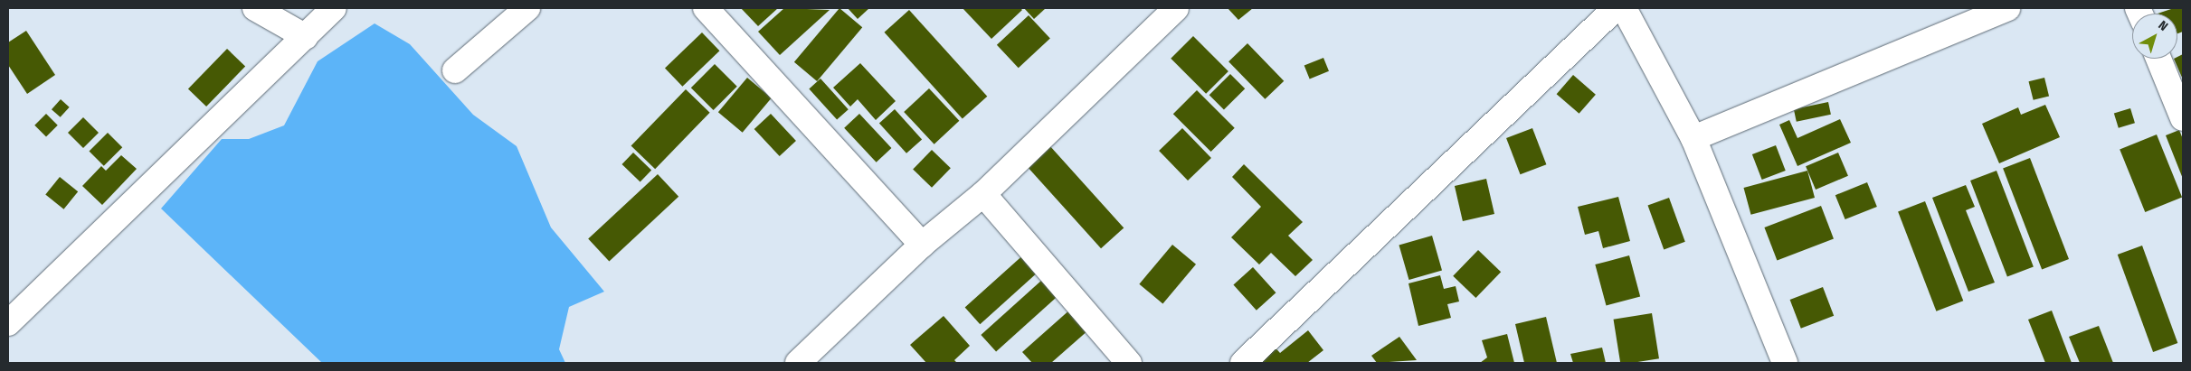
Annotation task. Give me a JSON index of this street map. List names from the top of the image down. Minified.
{"north":"top right"}
